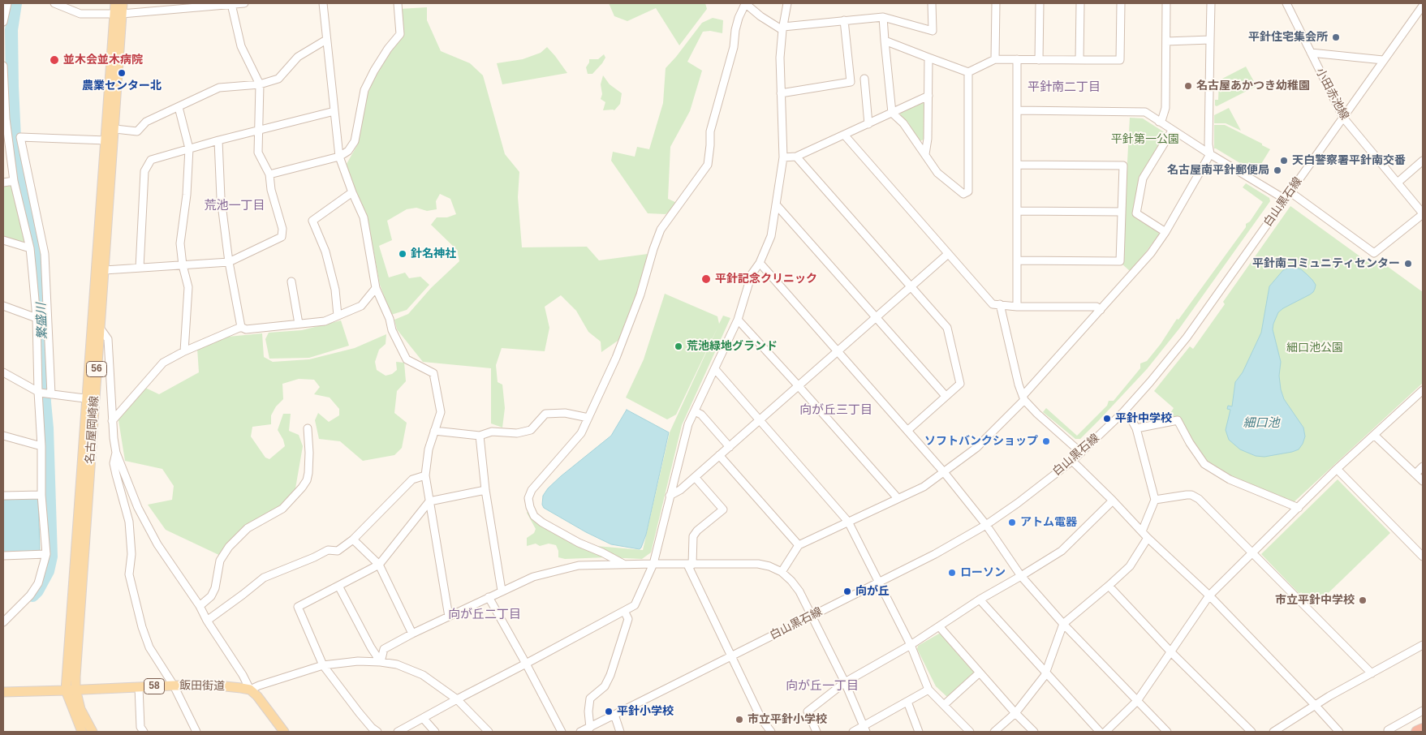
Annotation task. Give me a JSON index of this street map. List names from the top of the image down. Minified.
{"streets":{"main road":["56","名古屋岡崎線","58","飯田街道"],"street":["小田赤池線","白山黒石線"]},"crossings":[["小田赤池線","白山黒石線"],["名古屋岡崎線","飯田街道"]],"districts":["平針南二丁目","荒池一丁目","向が丘三丁目","向が丘二丁目","向が丘一丁目"],"water":["繁盛川","細口池"],"parks":["平針第一公園","細口池公園"],"places":["平針住宅集会所","並木会並木病院","農業センター北","名古屋あかつき幼稚園","天白警察署平針南交番","名古屋南平針郵便局","針名神社","平針南コミュニティセンター","平針記念クリニック","荒池緑地グランド","平針中学校","ソフトバンクショップ","アトム電器","ローソン","向が丘","市立平針中学校","平針小学校","市立平針小学校"]}
